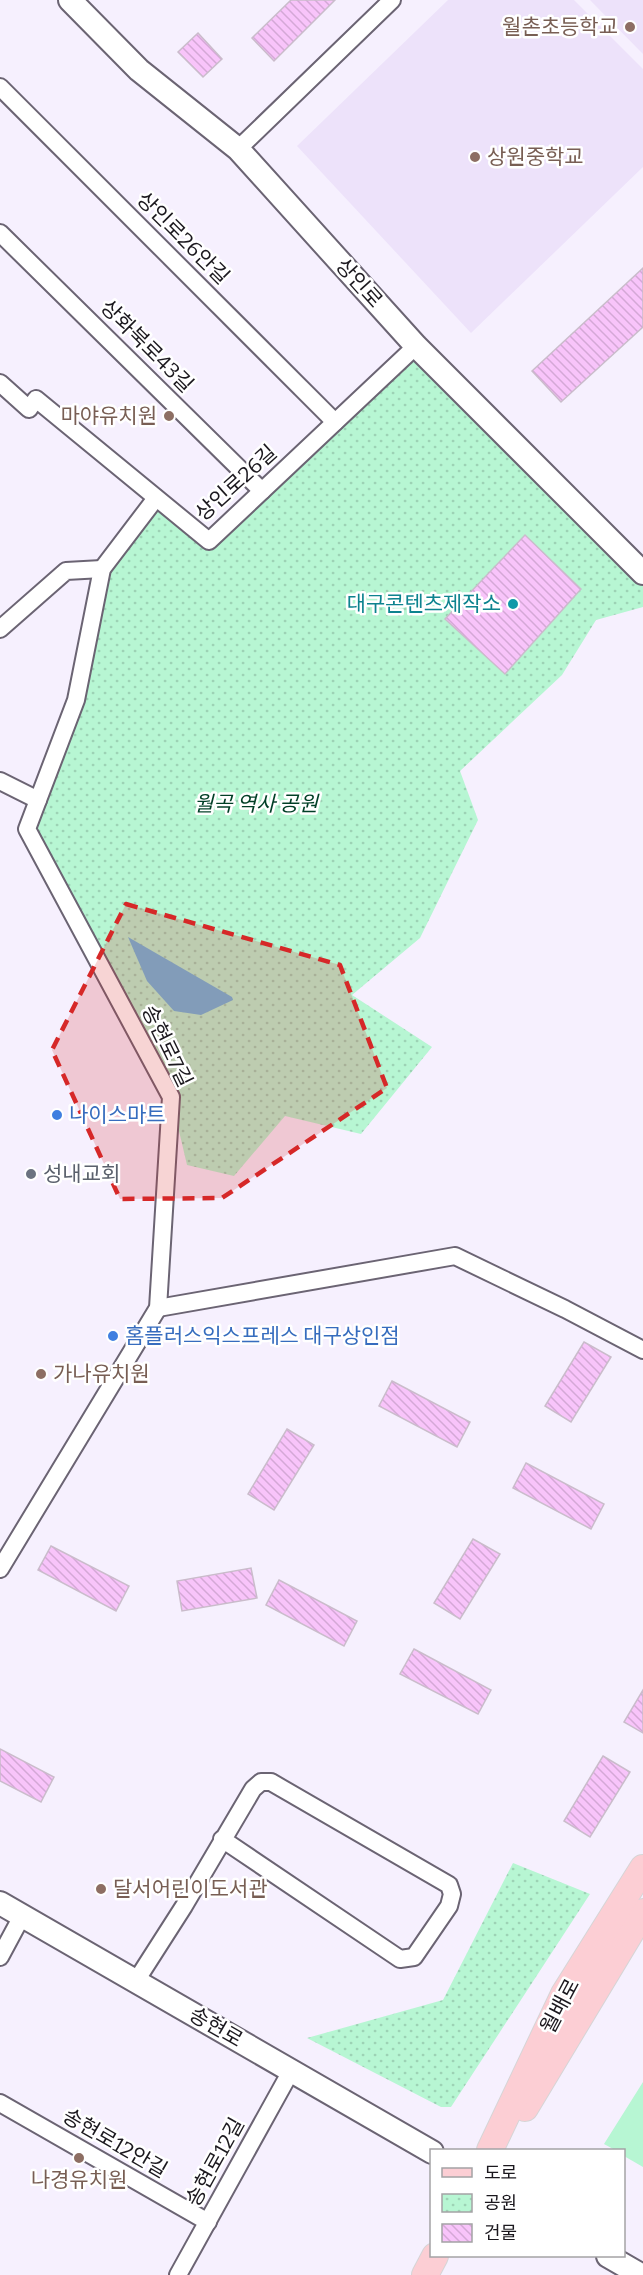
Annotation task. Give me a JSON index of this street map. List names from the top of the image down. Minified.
{"streets":{"main road":["상인로","월배로","송현로"],"street":["상인로26안길","상화북로43길","상인로26길","송현로7길","송현로12안길","송현로12길"]},"crossings":[["상인로26안길","상인로26길"],["상인로","상인로26길"],["상화북로43길","상인로26길"],["상인로26길","송현로7길"],["송현로","송현로12길"],["송현로12안길","송현로12길"]],"parks":["월곡 역사 공원"],"places":["월촌초등학교","상원중학교","마야유치원","대구콘텐츠제작소","나이스마트","성내교회","홈플러스익스프레스 대구상인점","가나유치원","달서어린이도서관","나경유치원"],"legend":["도로","공원","건물"]}
